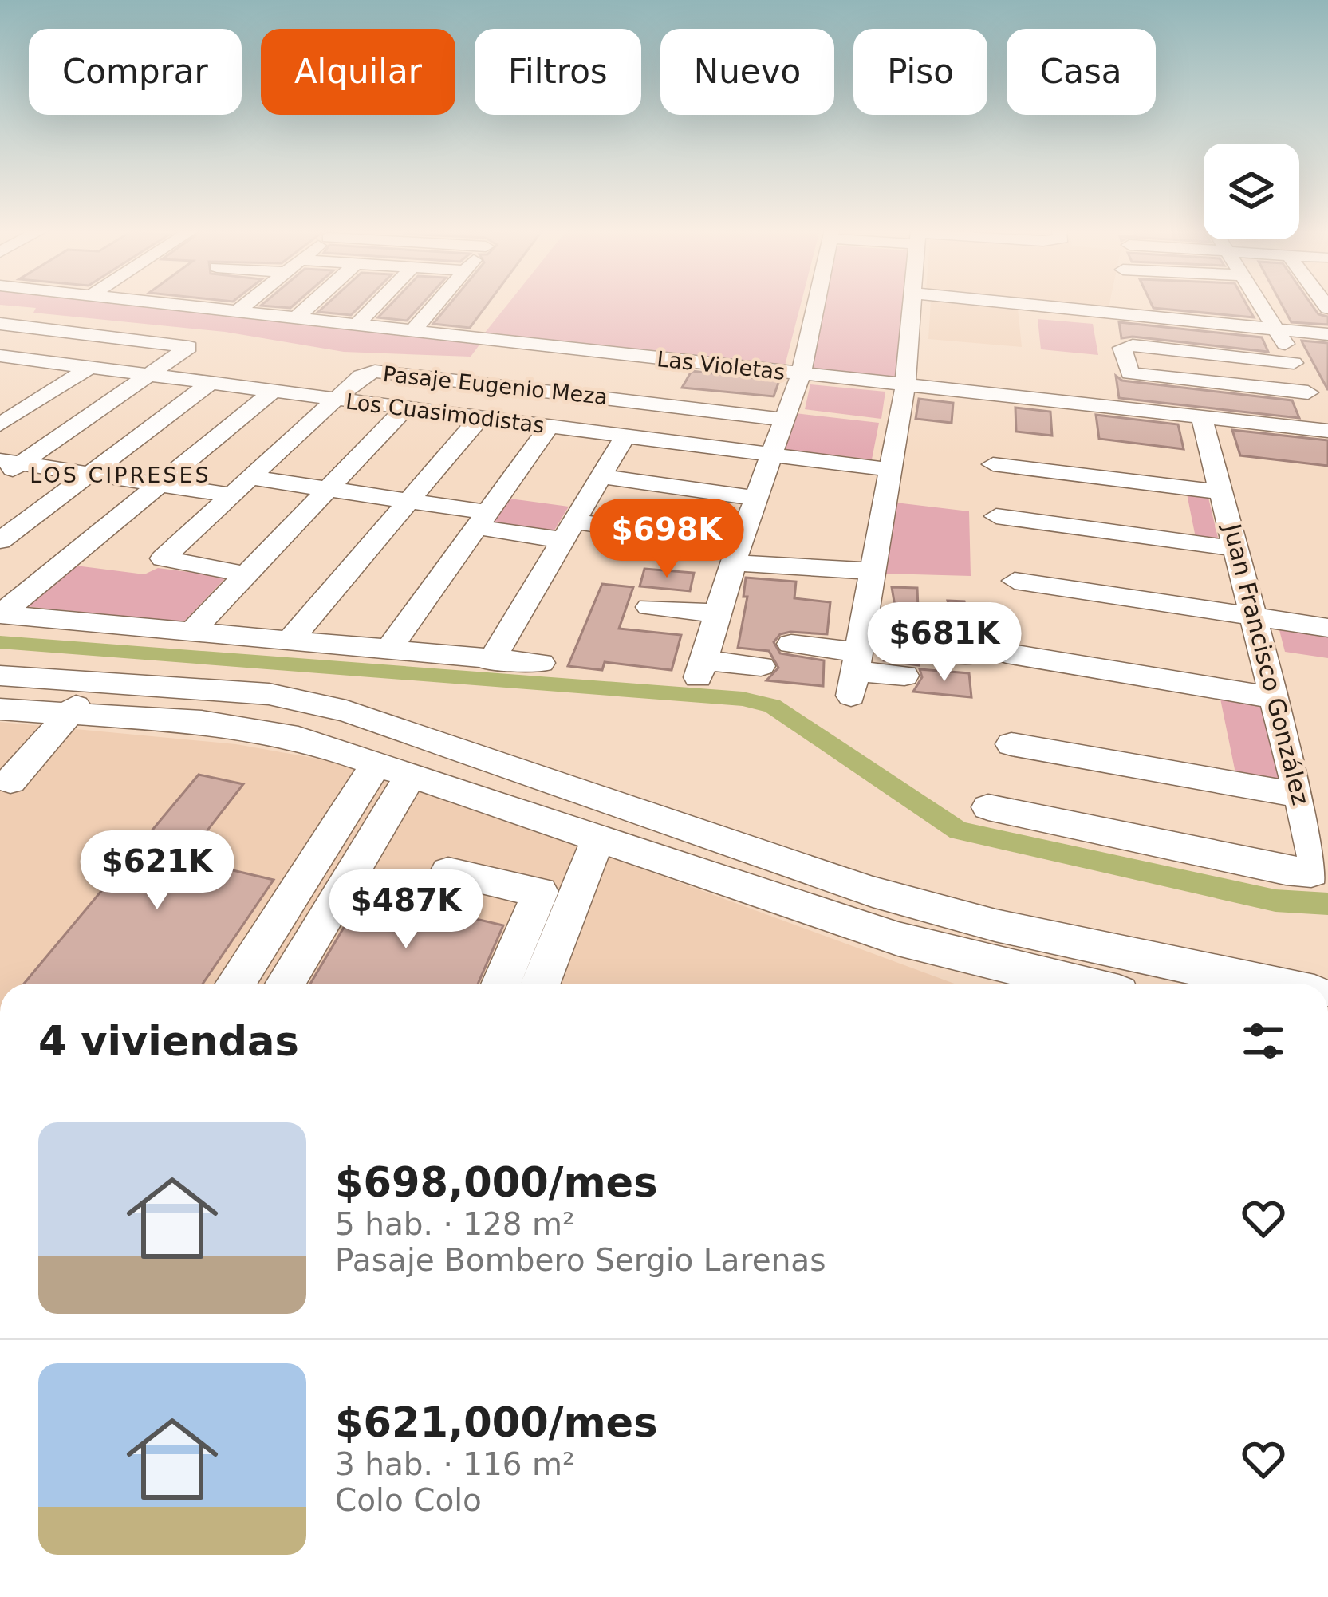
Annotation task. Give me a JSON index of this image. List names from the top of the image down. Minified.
{"streets":{"street":["Las Violetas","Pasaje Eugenio Meza","Los Cuasimodistas","Juan Francisco González"]},"crossings":[["Las Violetas","Juan Francisco González"],["Pasaje Eugenio Meza","Los Cuasimodistas"]],"districts":["LOS CIPRESES"],"page":{"chip":["Comprar","Alquilar","Filtros","Nuevo","Piso","Casa"],"price":["$698K","$681K","$621K","$487K"],"heading":"4 viviendas","list":[{"name":"$698,000/mes","note":"5 hab. · 128 m² · Pasaje Bombero Sergio Larenas"},{"name":"$621,000/mes","note":"3 hab. · 116 m² · Colo Colo"}]}}
